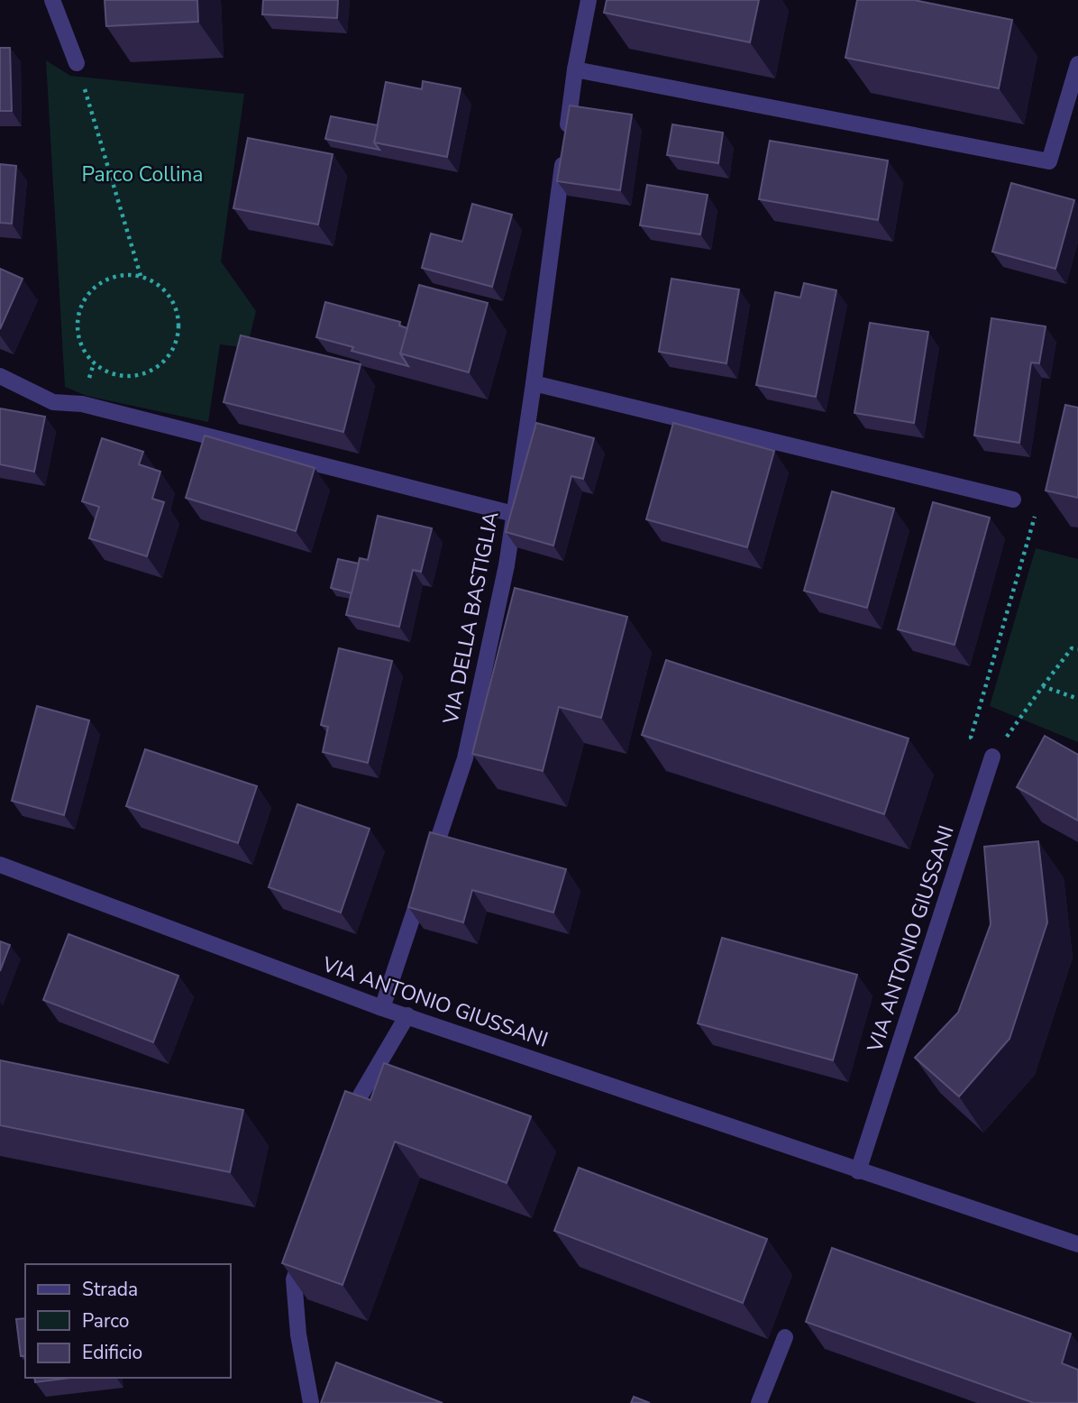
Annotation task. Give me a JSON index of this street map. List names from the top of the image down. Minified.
{"streets":{"street":["VIA DELLA BASTIGLIA","VIA ANTONIO GIUSSANI"]},"crossings":[["VIA DELLA BASTIGLIA","VIA ANTONIO GIUSSANI"]],"parks":["Parco Collina"],"legend":["Strada","Parco","Edificio"]}
